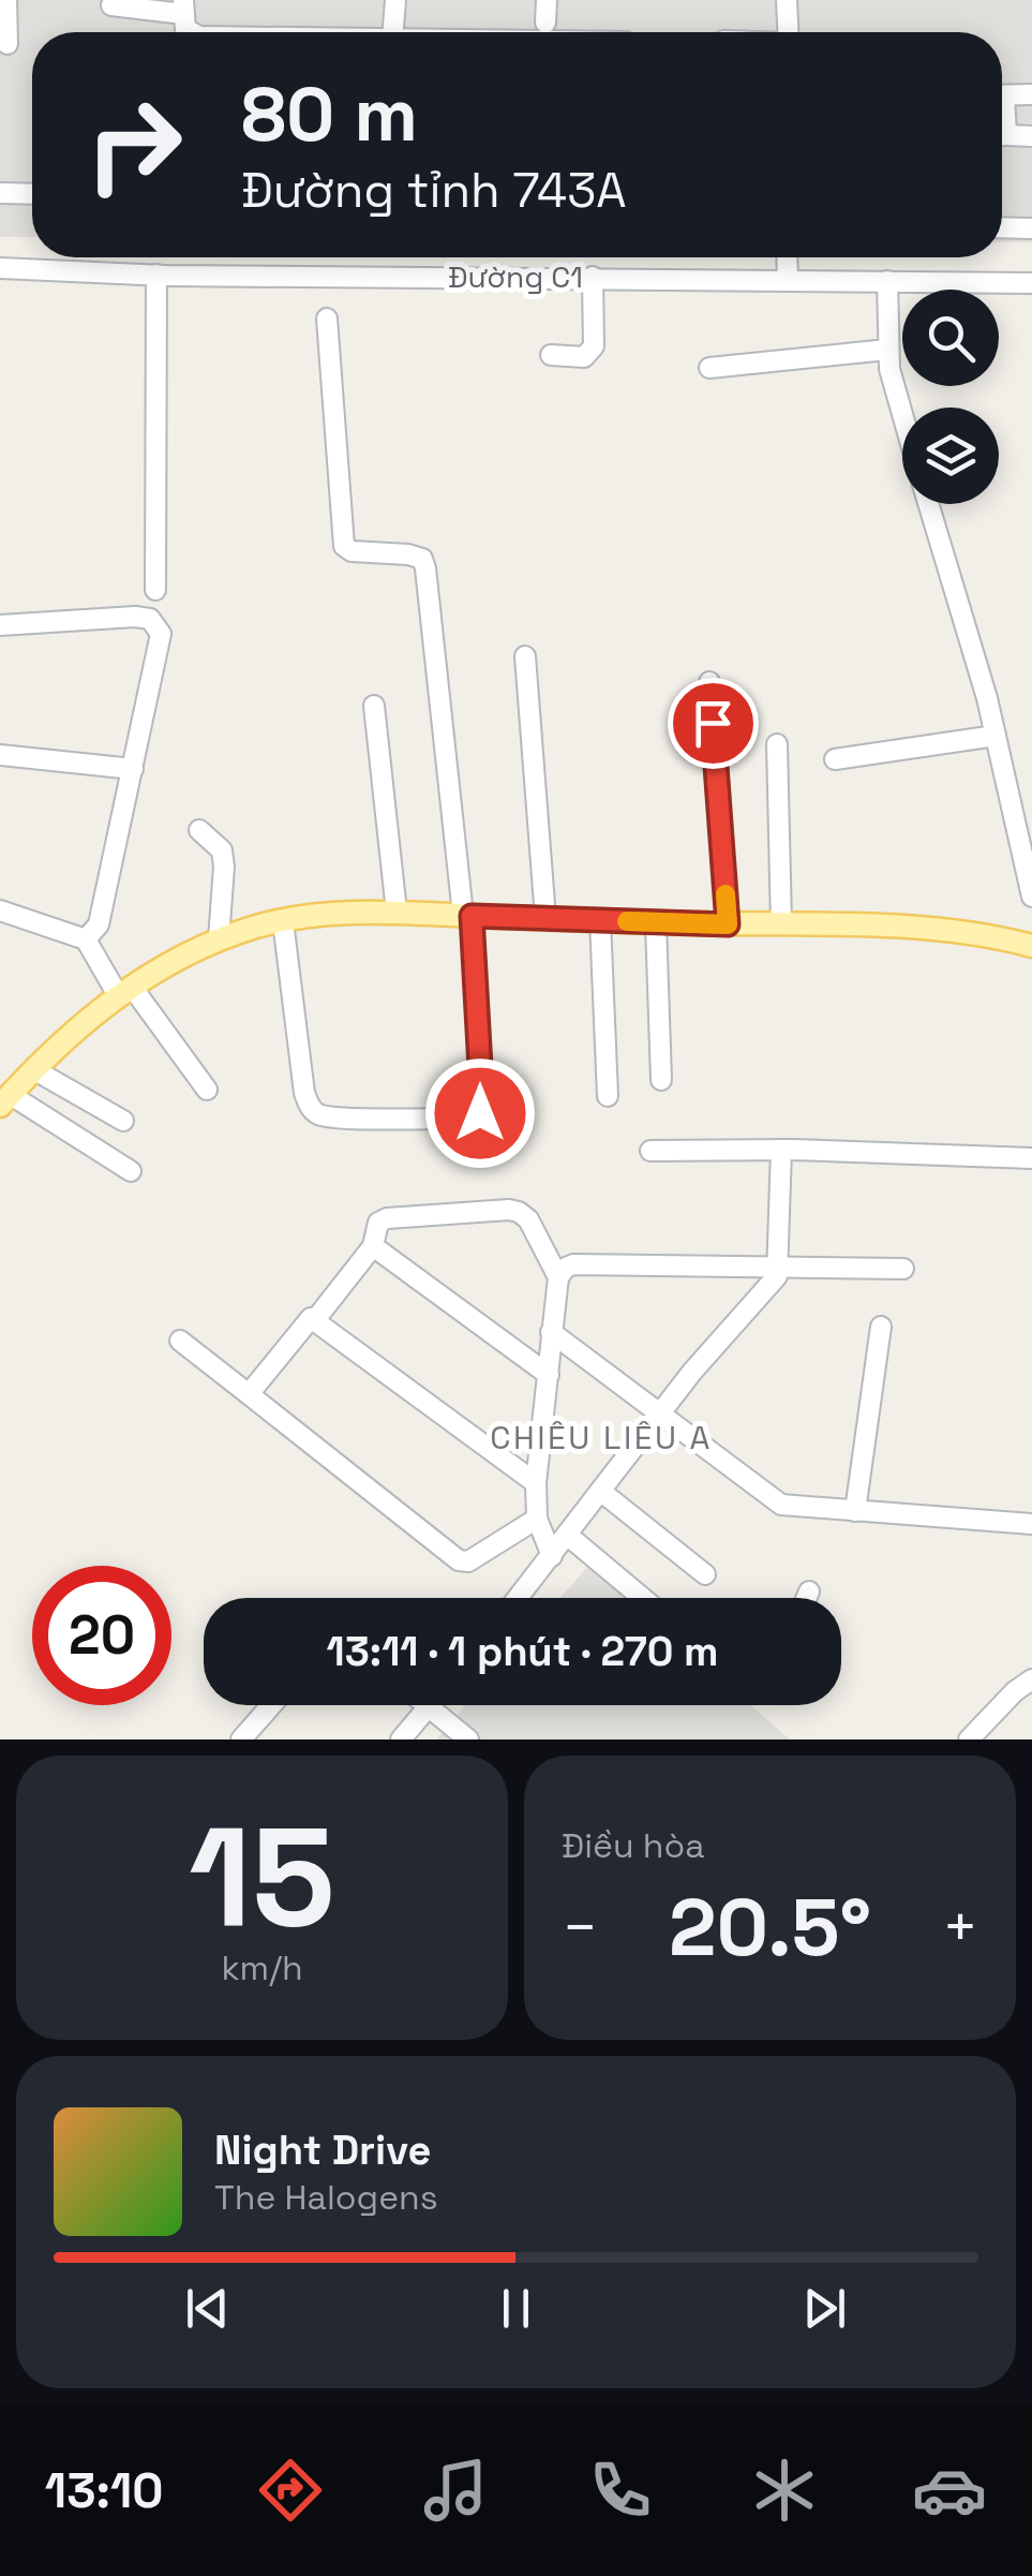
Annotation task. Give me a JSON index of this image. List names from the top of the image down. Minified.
{"streets":{"street":["Đường C1"]},"districts":["CHIÊU LIÊU A"],"page":{"turn":["80 m","Đường tỉnh 743A"],"limit":"20","trip":"13:11 · 1 phút · 270 m","tile":[["15","km/h"],"Điều hòa"],"heat":["−","20.5°","+"],"song":["Night Drive","The Halogens"],"tabs":"13:10"}}
